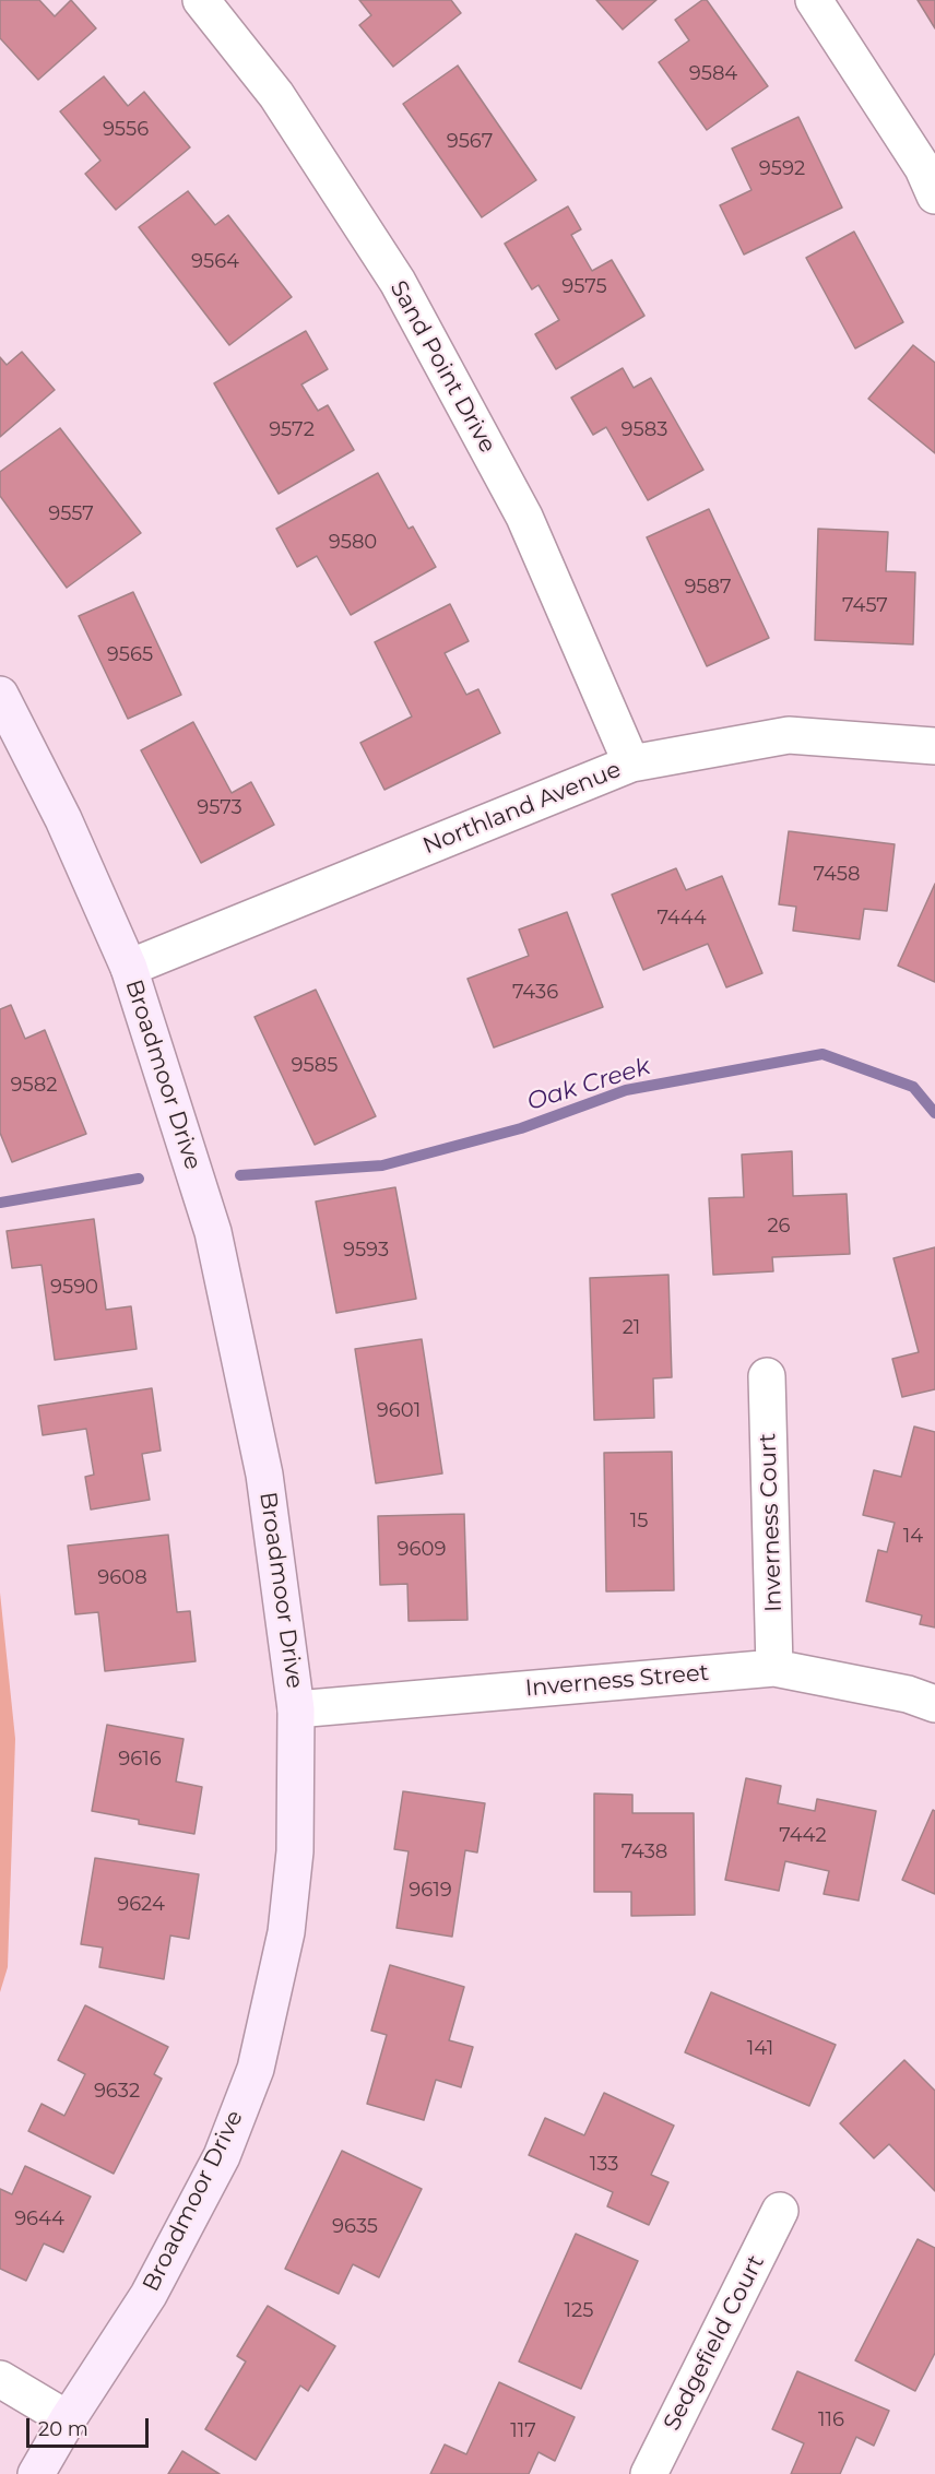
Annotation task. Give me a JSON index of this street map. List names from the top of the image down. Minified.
{"streets":{"street":["Sand Point Drive","Northland Avenue","Broadmoor Drive","Inverness Court","Inverness Street","Sedgefield Court"]},"crossings":[["Sand Point Drive","Northland Avenue"],["Northland Avenue","Broadmoor Drive"],["Broadmoor Drive","Inverness Street"],["Inverness Court","Inverness Street"]],"water":["Oak Creek"],"house_numbers":["9584","9556","9567","9592","9564","9575","9572","9583","9557","9580","9587","7457","9565","9573","7458","7444","7436","9585","9582","26","9593","9590","21","9601","15","14","9609","9608","9616","7442","7438","9619","9624","141","9632","133","9644","9635","125","116","117"],"scale_bar":"20 m"}
